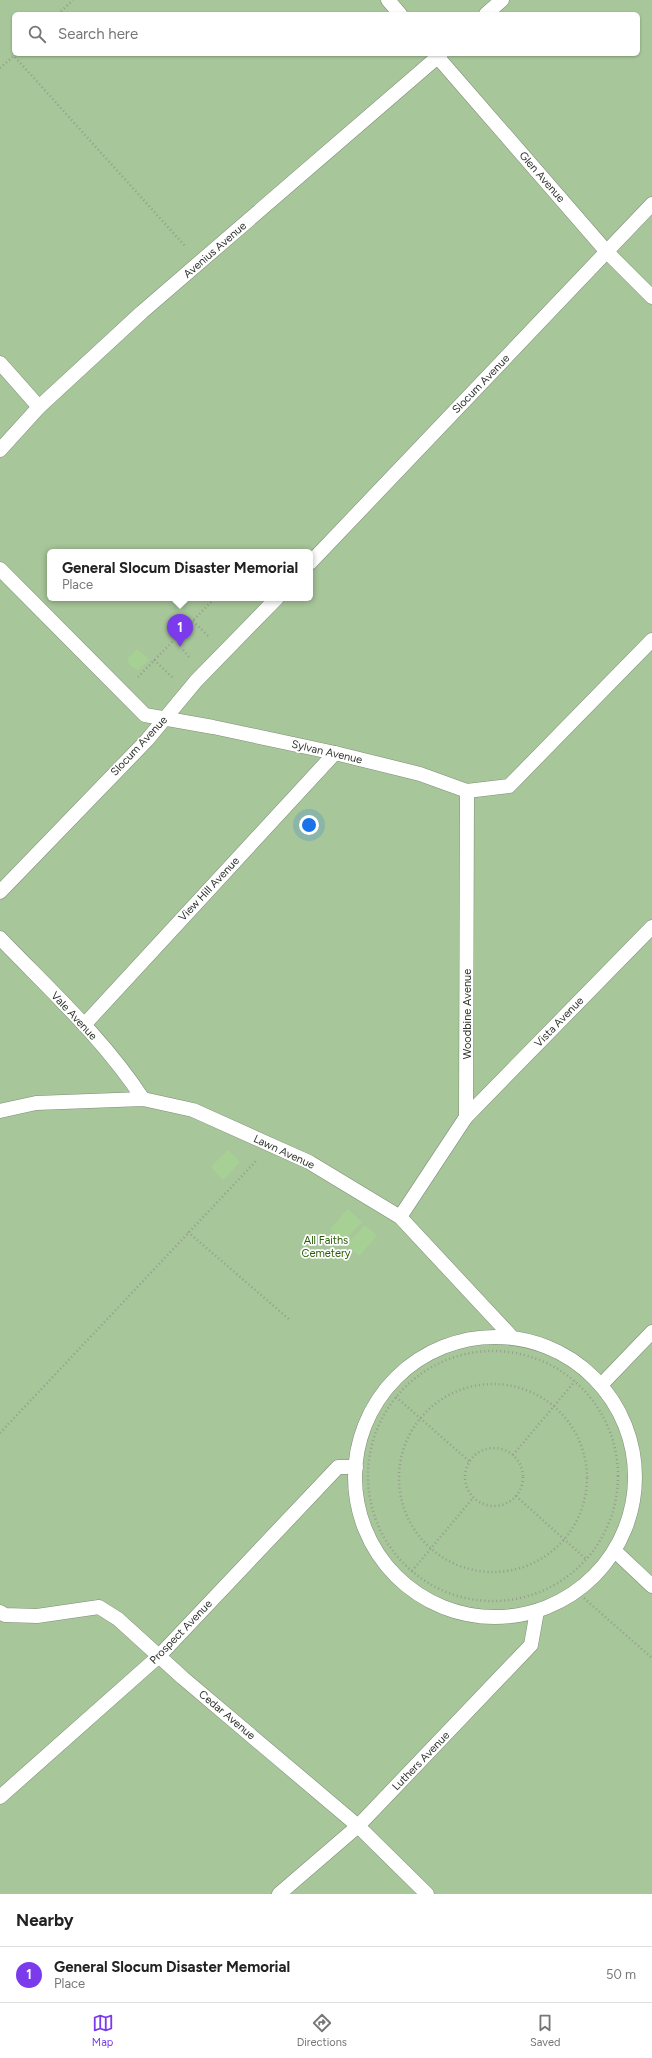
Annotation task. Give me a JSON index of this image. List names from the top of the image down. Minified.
{"streets":{"lane":["Glen Avenue","Avenius Avenue","Slocum Avenue","Sylvan Avenue","View Hill Avenue","Woodbine Avenue","Vale Avenue","Vista Avenue","Lawn Avenue","Prospect Avenue","Cedar Avenue","Luthers Avenue"]},"crossings":[["Glen Avenue","Slocum Avenue"],["Slocum Avenue","Sylvan Avenue"],["Sylvan Avenue","View Hill Avenue"],["Sylvan Avenue","Woodbine Avenue"],["View Hill Avenue","Vale Avenue"],["Woodbine Avenue","Vista Avenue"],["Vale Avenue","Lawn Avenue"],["Prospect Avenue","Cedar Avenue"],["Cedar Avenue","Luthers Avenue"]],"parks":["All Faiths Cemetery"],"page":{"search":"Search here","popup":["General Slocum Disaster Memorial","Place"],"pins":"1","heading":"Nearby","list":[{"mark":"1","name":"General Slocum Disaster Memorial","note":"Place","value":"50 m"}],"nav":["Map","Directions","Saved"]}}
